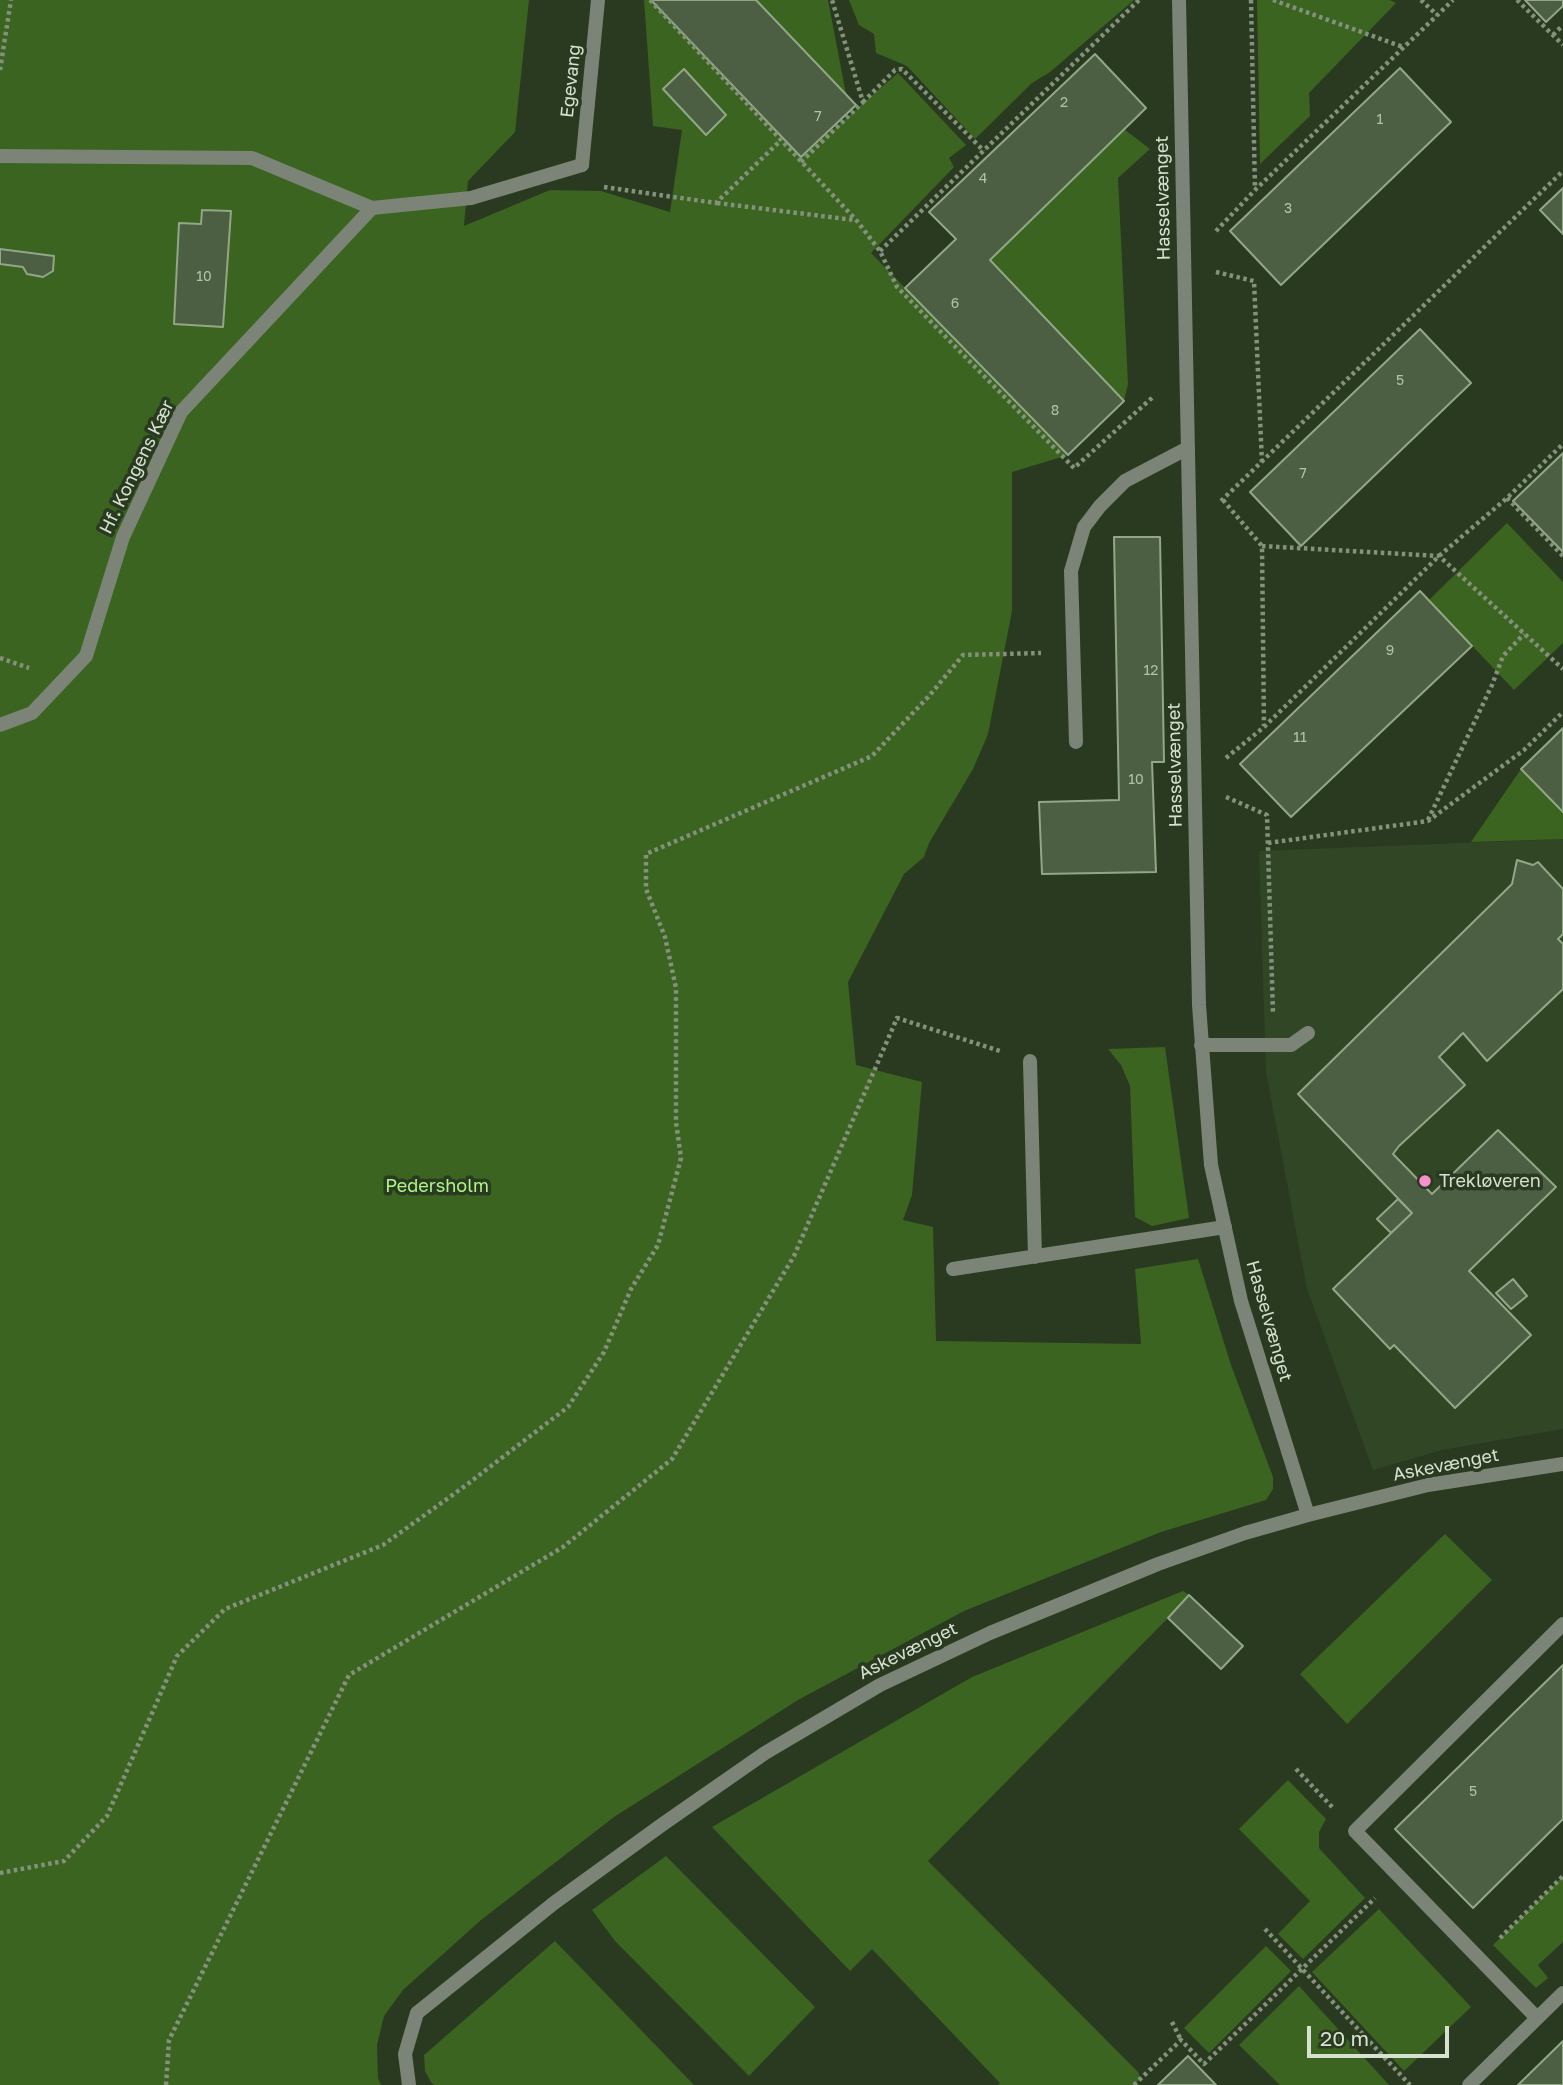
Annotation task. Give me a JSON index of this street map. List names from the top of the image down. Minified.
{"streets":{"street":["Egevang","Hasselvænget","Hf. Kongens Kær","Askevænget"]},"crossings":[["Hasselvænget","Askevænget"]],"parks":["Pedersholm"],"places":["Trekløveren"],"house_numbers":["2","7","1","4","3","10","6","5","8","7","9","12","11","10","5"],"scale_bar":"20 m"}
